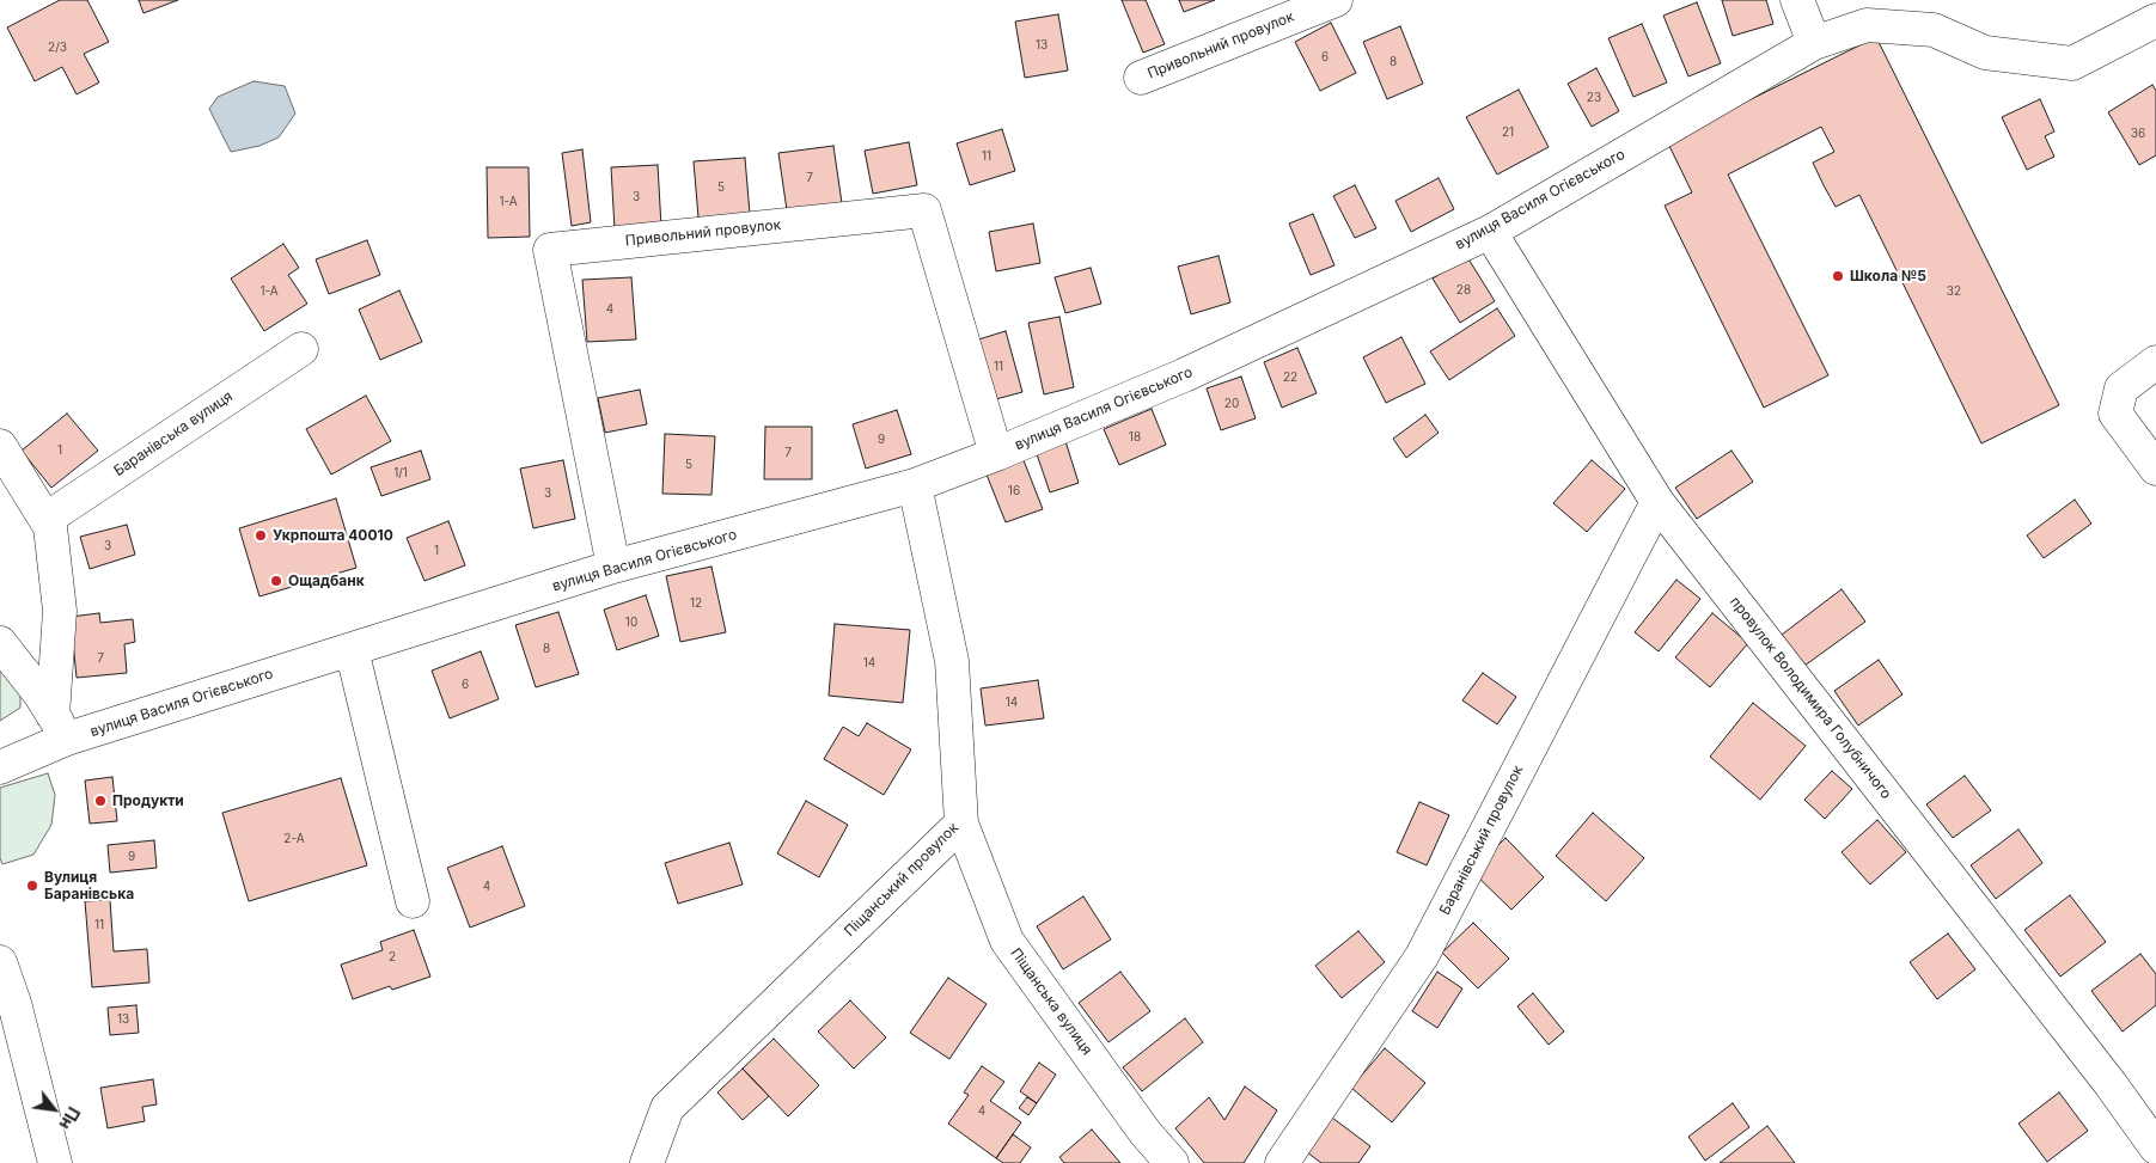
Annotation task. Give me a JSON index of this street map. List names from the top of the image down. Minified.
{"streets":{"street":["Привольний провулок","вулиця Василя Огієвського","Баранівська вулиця","провулок Володимира Голубничого","Баранівський провулок","Піщанський провулок","Піщанська вулиця"]},"crossings":[["Привольний провулок","вулиця Василя Огієвського"],["вулиця Василя Огієвського","провулок Володимира Голубничого"],["вулиця Василя Огієвського","Піщанський провулок"],["провулок Володимира Голубничого","Баранівський провулок"],["Піщанський провулок","Піщанська вулиця"]],"places":["Школа №5","Укрпошта 40010","Ощадбанк","Продукти","Вулиця Баранівська"],"house_numbers":["13","2/3","6","8","23","21","36","11","7","5","3","1-А","28","1-А","32","4","11","22","20","18","9","1","7","5","1/1","16","3","3","1","12","10","8","7","14","6","14","2-А","9","4","11","2","13","4"],"north":"bottom right"}
